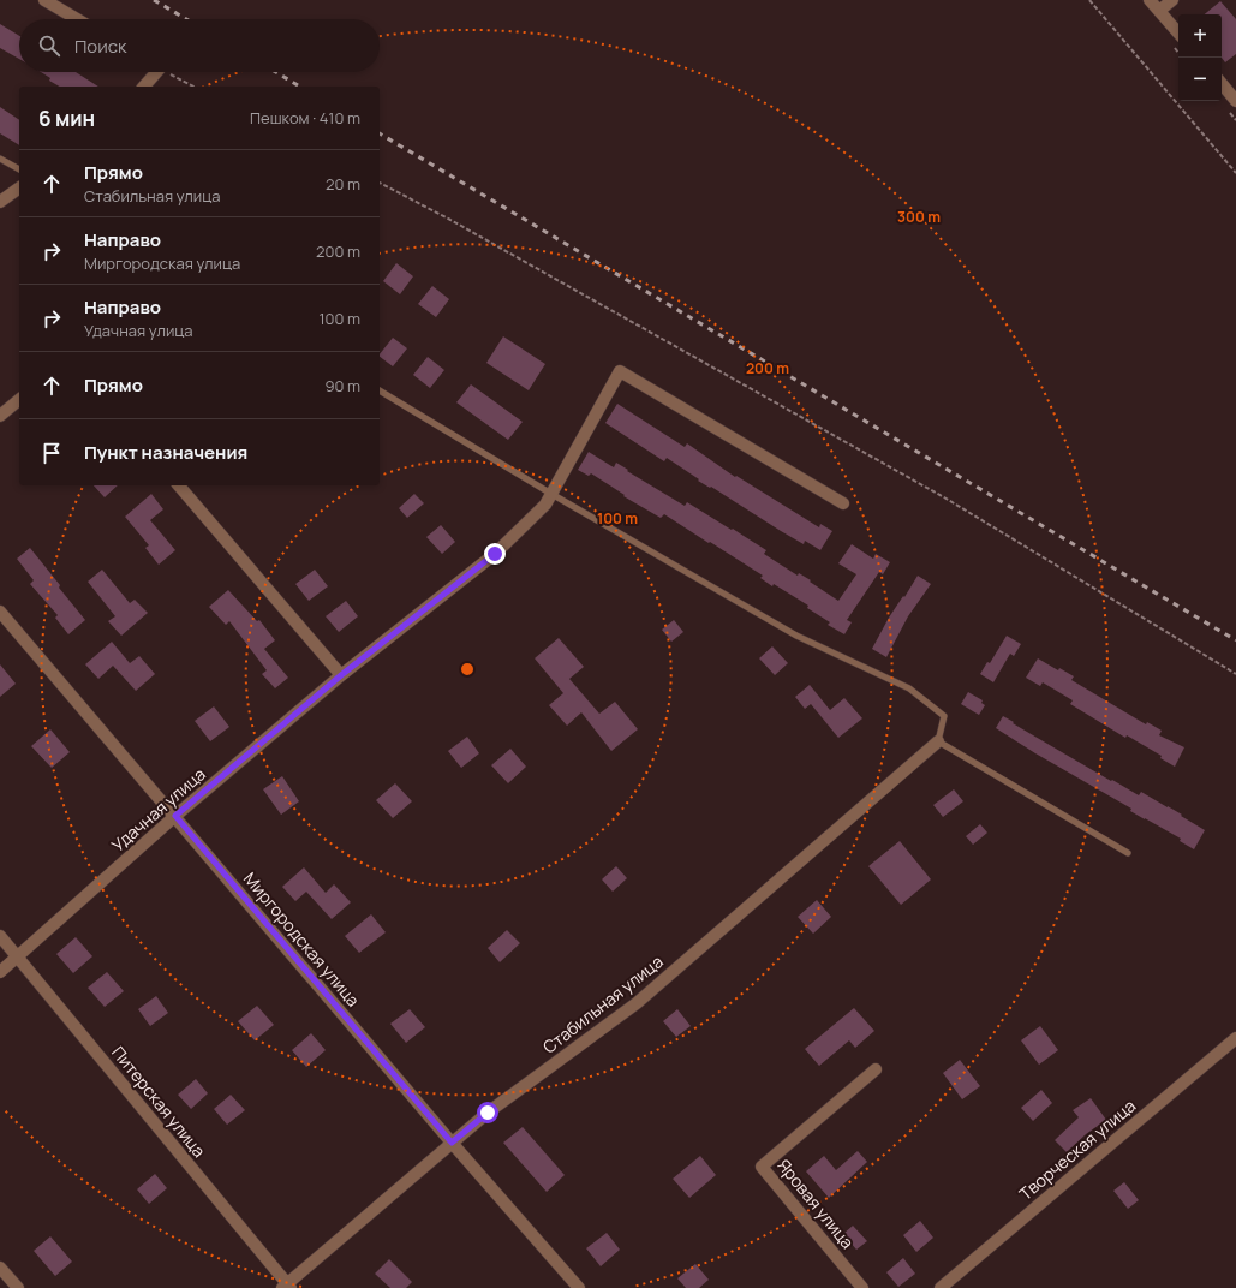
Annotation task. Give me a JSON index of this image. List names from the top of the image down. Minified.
{"streets":{"street":["Удачная улица","Миргородская улица","Стабильная улица","Питерская улица","Творческая улица","Яровая улица"]},"crossings":[["Удачная улица","Миргородская улица"],["Удачная улица","Питерская улица"],["Миргородская улица","Стабильная улица"],["Стабильная улица","Питерская улица"]],"page":{"map_buttons":["+","−"],"search":"Поиск","heading":["6 мин","Пешком · 410 m"],"list":[["Прямо","Стабильная улица","20 m"],["Направо","Миргородская улица","200 m"],["Направо","Удачная улица","100 m"],["Прямо","90 m"],"Пункт назначения"]},"rings":["300 m","200 m","100 m"]}
